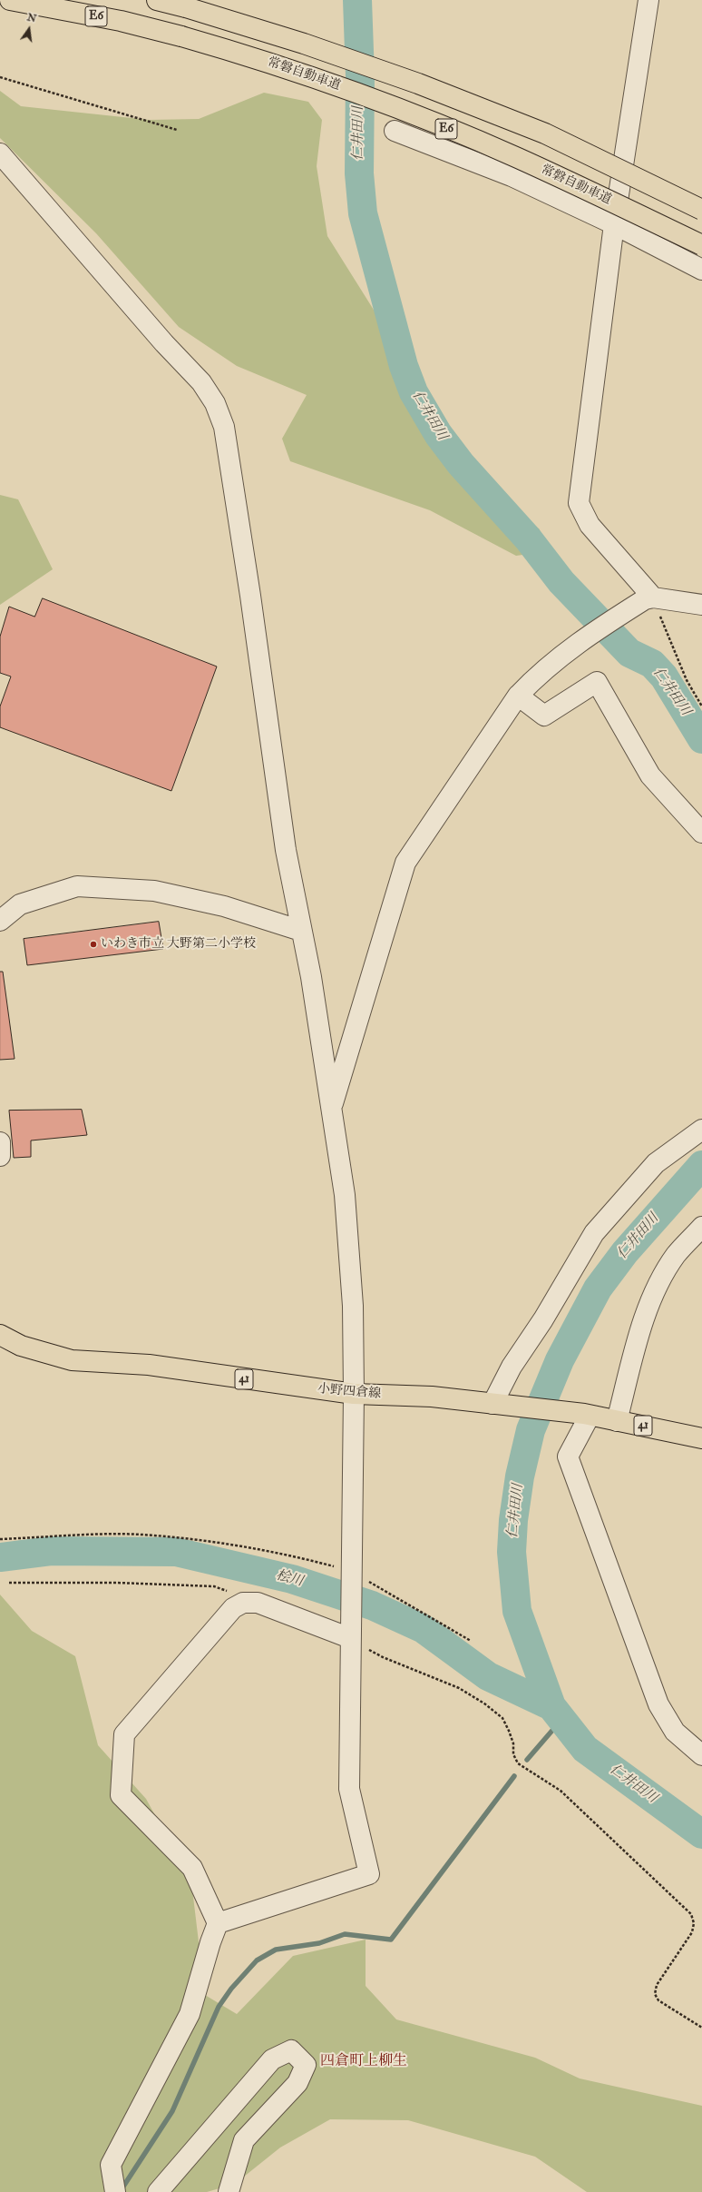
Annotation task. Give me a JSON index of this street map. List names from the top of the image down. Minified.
{"streets":{"main road":["E6","常磐自動車道","41","小野四倉線"]},"districts":["四倉町上柳生"],"water":["仁井田川","桧川"],"places":["いわき市立 大野第二小学校"],"north":"top"}
